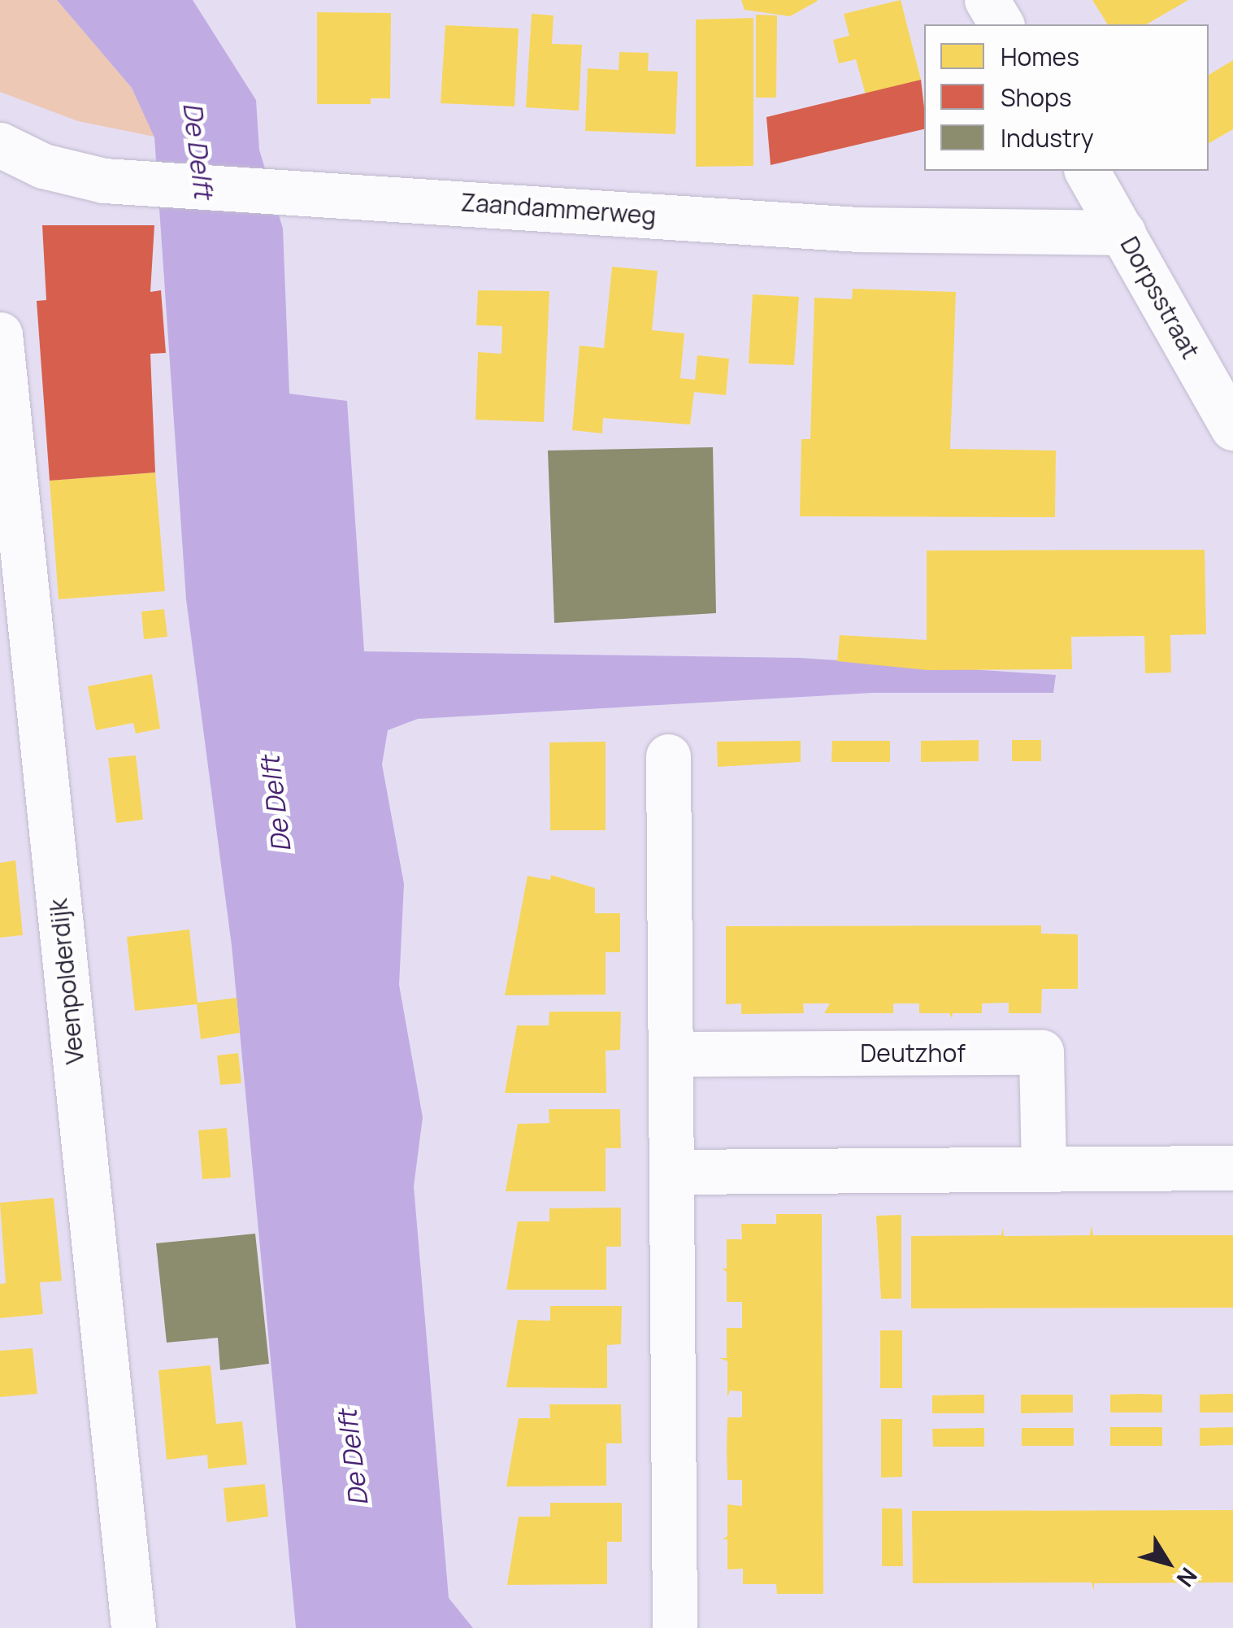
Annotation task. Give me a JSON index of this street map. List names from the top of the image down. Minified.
{"streets":{"street":["Zaandammerweg","Dorpsstraat","Veenpolderdijk","Deutzhof"]},"crossings":[["Zaandammerweg","Dorpsstraat"]],"water":["De Delft"],"legend":["Homes","Shops","Industry"],"north":"bottom right"}
